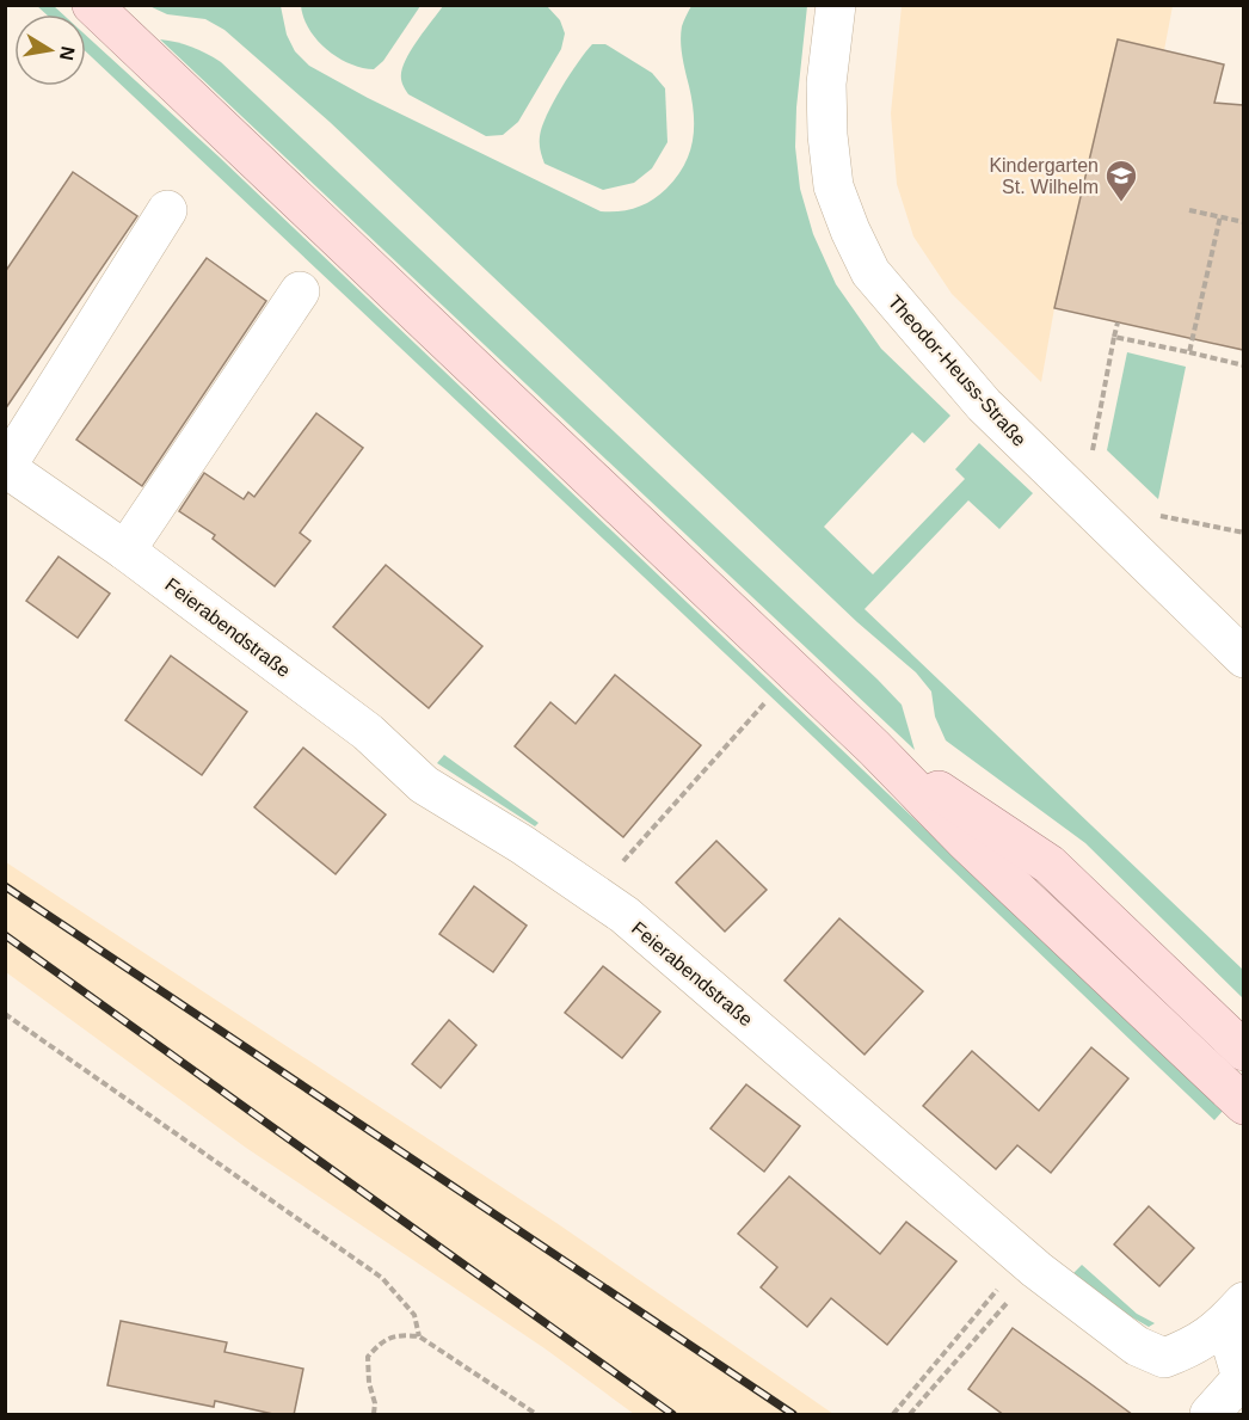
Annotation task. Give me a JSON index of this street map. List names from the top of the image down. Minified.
{"streets":{"street":["Theodor-Heuss-Straße","Feierabendstraße"]},"places":{"school or university":["Kindergarten St. Wilhelm"]},"north":"right"}
